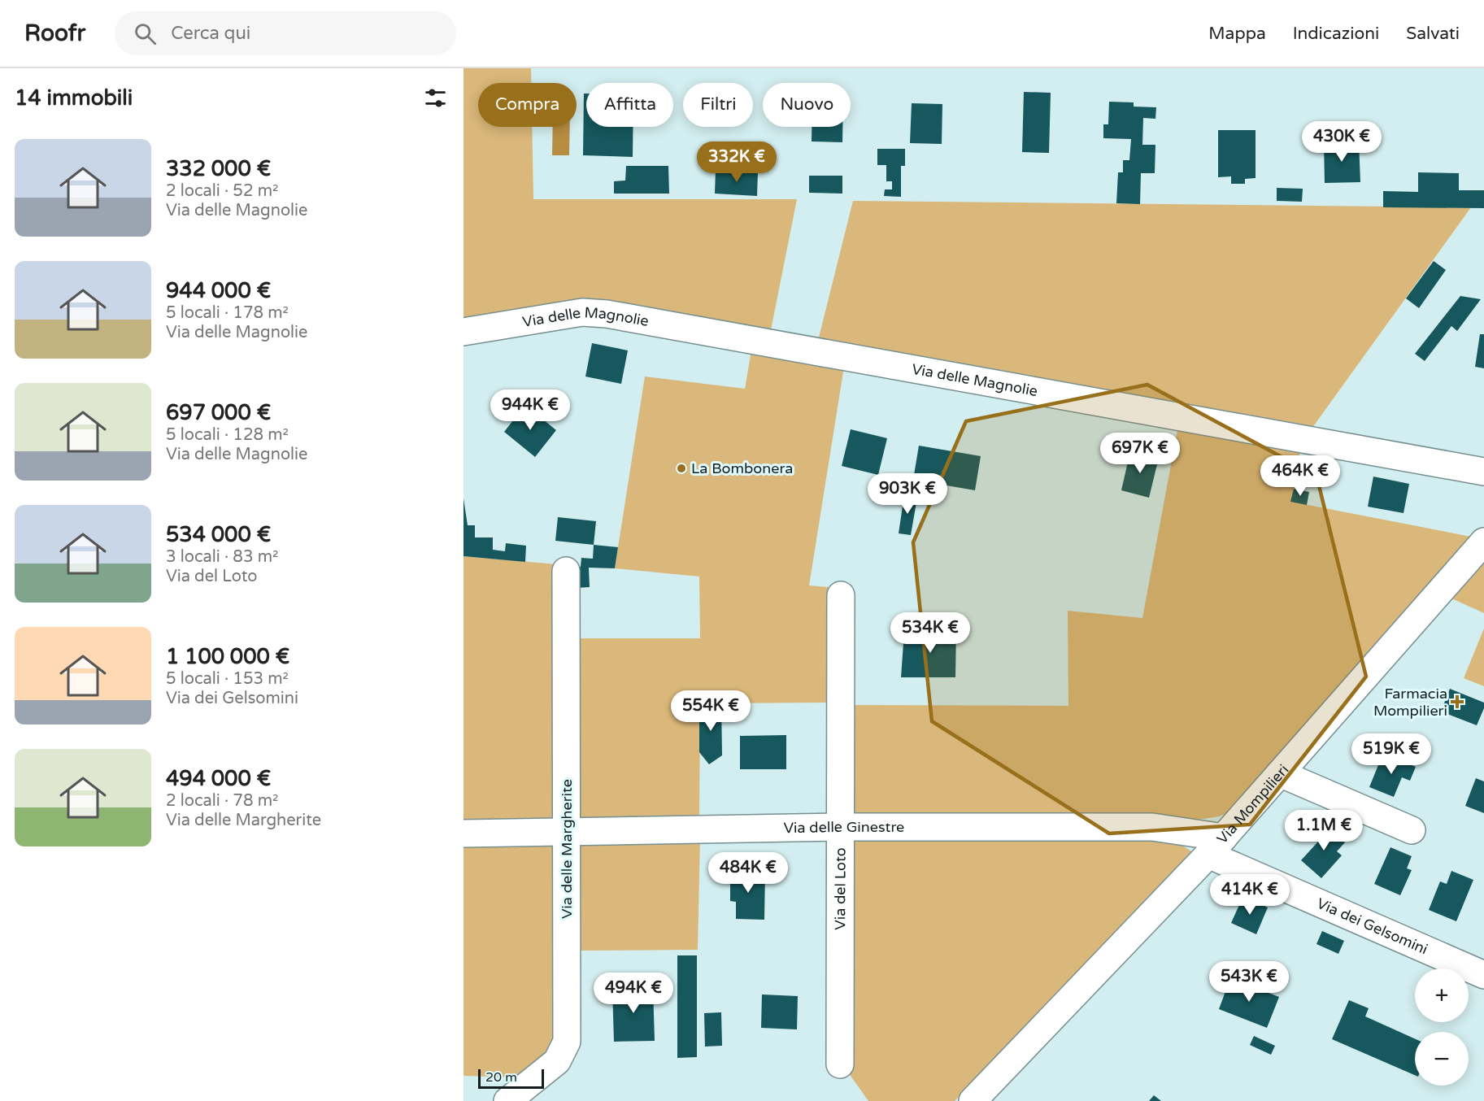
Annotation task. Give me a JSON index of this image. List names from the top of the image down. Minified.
{"streets":{"street":["Via delle Magnolie","Via Mompilieri","Via delle Ginestre","Via delle Margherite","Via del Loto","Via dei Gelsomini"]},"crossings":[["Via Mompilieri","Via delle Ginestre"],["Via Mompilieri","Via dei Gelsomini"],["Via delle Ginestre","Via delle Margherite"],["Via delle Ginestre","Via del Loto"],["Via delle Ginestre","Via dei Gelsomini"]],"places":{"other":["La Bombonera"],"health":["Farmacia Mompilieri"]},"scale_bar":"20 m","page":{"header":"Roofr","search":"Cerca qui","nav":["Mappa","Indicazioni","Salvati"],"heading":"14 immobili","chip":["Compra","Affitta","Filtri","Nuovo"],"price":["430K €","332K €","944K €","697K €","464K €","903K €","534K €","554K €","519K €","1.1M €","484K €","414K €","543K €","494K €"],"list":[{"name":"332 000 €","note":"2 locali · 52 m² · Via delle Magnolie"},{"name":"944 000 €","note":"5 locali · 178 m² · Via delle Magnolie"},{"name":"697 000 €","note":"5 locali · 128 m² · Via delle Magnolie"},{"name":"534 000 €","note":"3 locali · 83 m² · Via del Loto"},{"name":"1 100 000 €","note":"5 locali · 153 m² · Via dei Gelsomini"},{"name":"494 000 €","note":"2 locali · 78 m² · Via delle Margherite"}],"map_buttons":["+","−"],"scale":"20 m"}}
